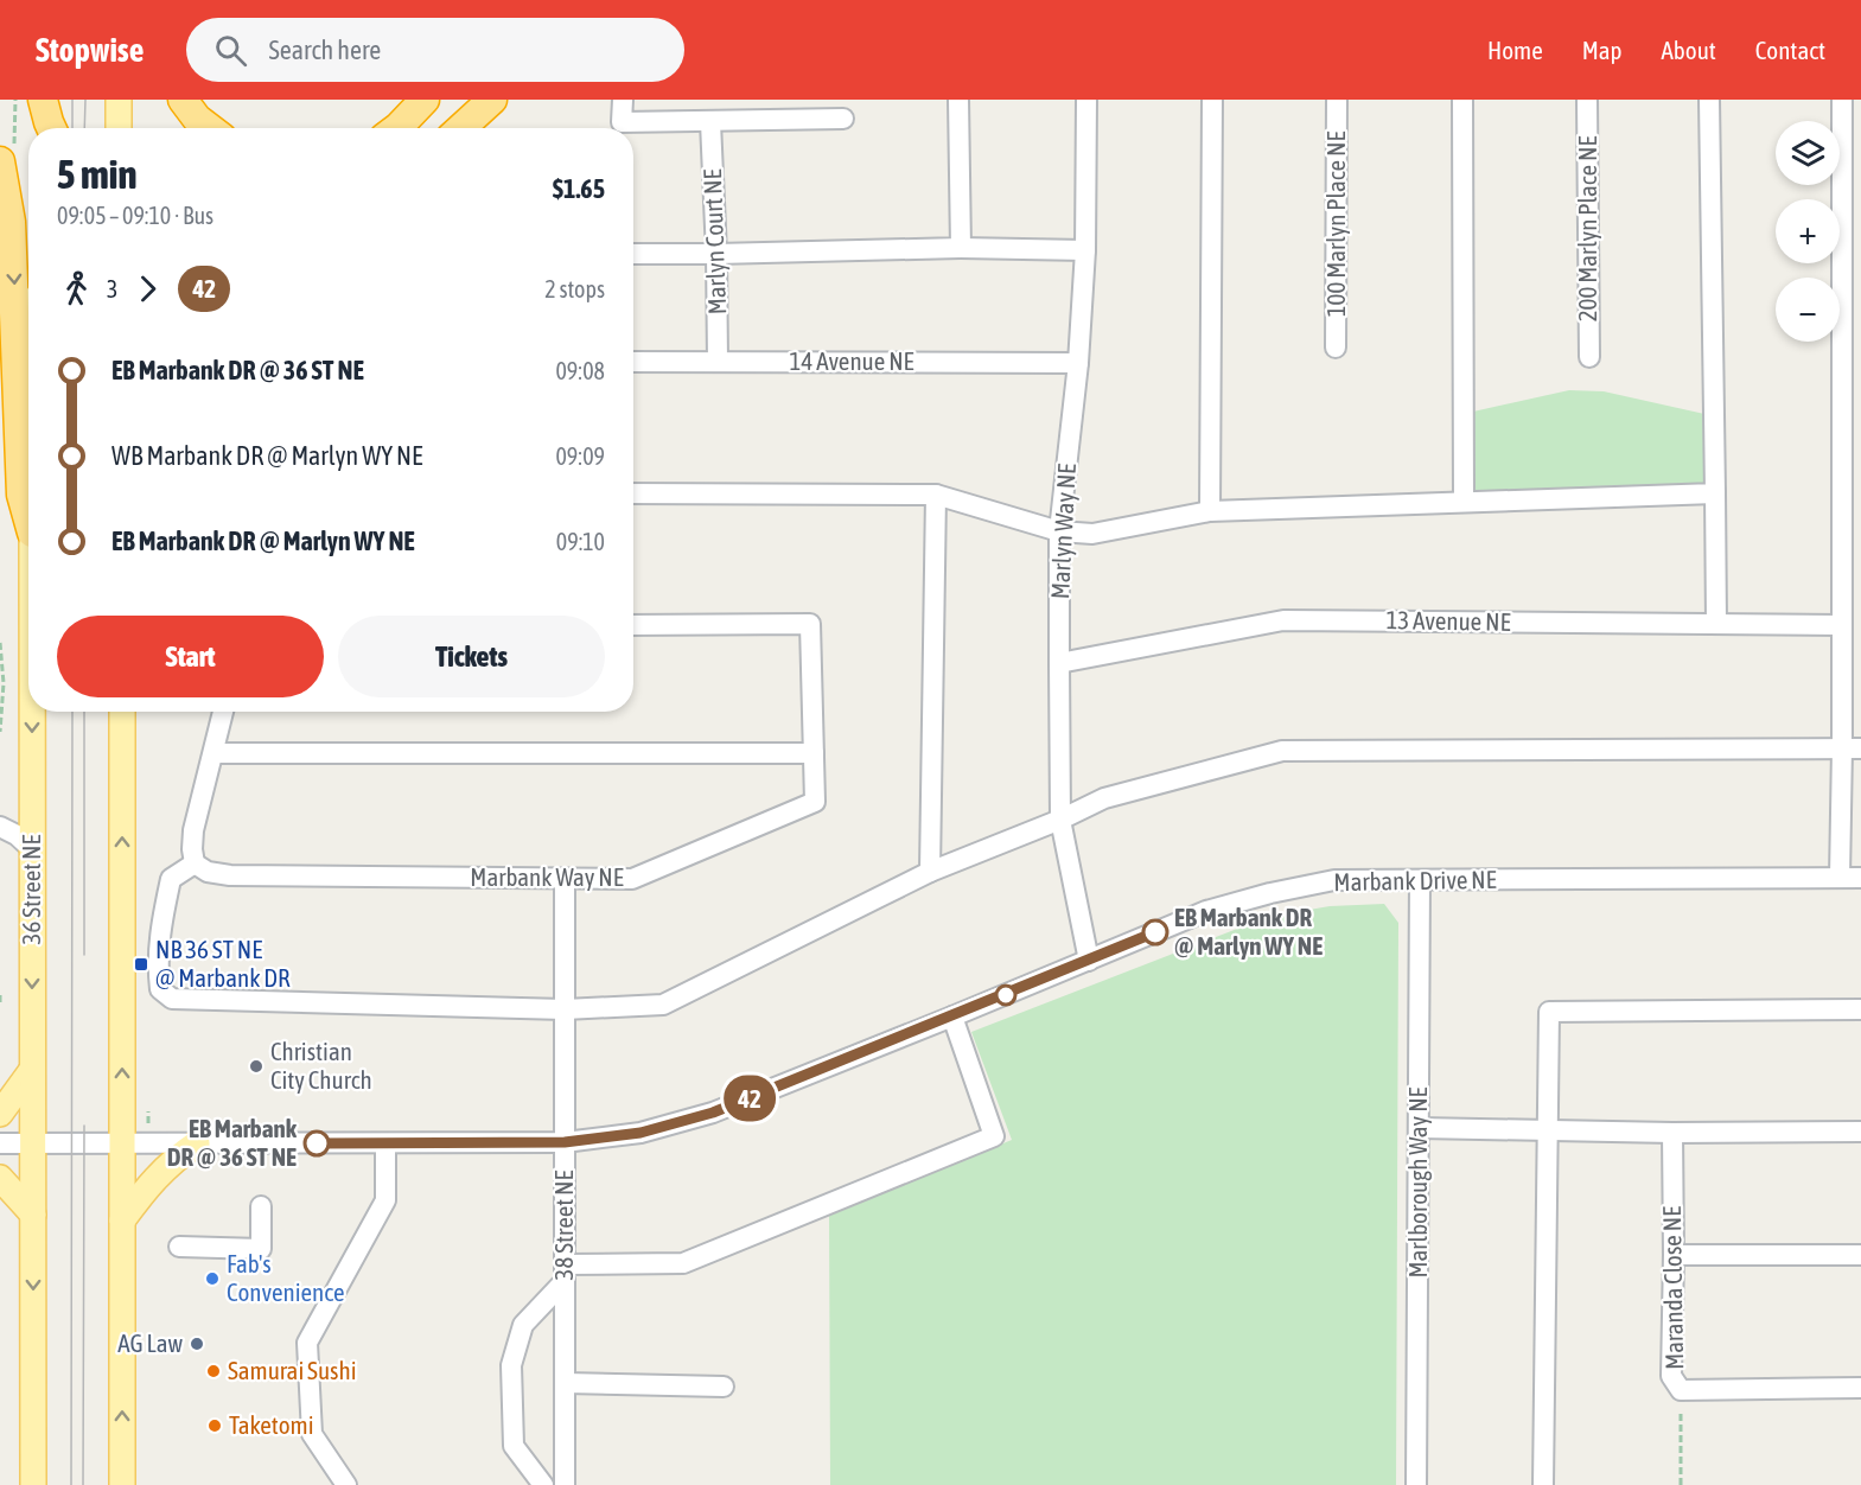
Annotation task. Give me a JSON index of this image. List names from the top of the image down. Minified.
{"streets":{"main road":["36 Street NE"],"street":["100 Marlyn Place NE","200 Marlyn Place NE","Marlyn Court NE","14 Avenue NE","Marlyn Way NE","13 Avenue NE","Marbank Way NE","Marbank Drive NE","Marlborough Way NE","38 Street NE","Maranda Close NE"]},"crossings":[["Marlyn Court NE","14 Avenue NE"],["14 Avenue NE","Marlyn Way NE"],["Marlyn Way NE","13 Avenue NE"],["Marlyn Way NE","Marbank Drive NE"],["Marbank Way NE","38 Street NE"],["Marbank Drive NE","36 Street NE"],["Marbank Drive NE","Marlborough Way NE"],["Marbank Drive NE","38 Street NE"]],"places":{"other":["EB Marbank DR @ Marlyn WY NE","Christian City Church","EB Marbank DR @ 36 ST NE","Fab's Convenience","AG Law","Samurai Sushi","Taketomi"],"transit":["NB 36 ST NE @ Marbank DR"]},"lines":["bus line 42"],"page":{"header":"Stopwise","search":"Search here","nav":["Home","Map","About","Contact"],"on_map":"42","map_buttons":["+","−"],"heading":["5 min","09:05 – 09:10 · Bus","$1.65"],"legs":["3","42","2 stops"],"list":[{"name":"EB Marbank DR @ 36 ST NE","value":"09:08"},{"name":"WB Marbank DR @ Marlyn WY NE","value":"09:09"},{"name":"EB Marbank DR @ Marlyn WY NE","value":"09:10"}],"buttons":["Start","Tickets"]}}
